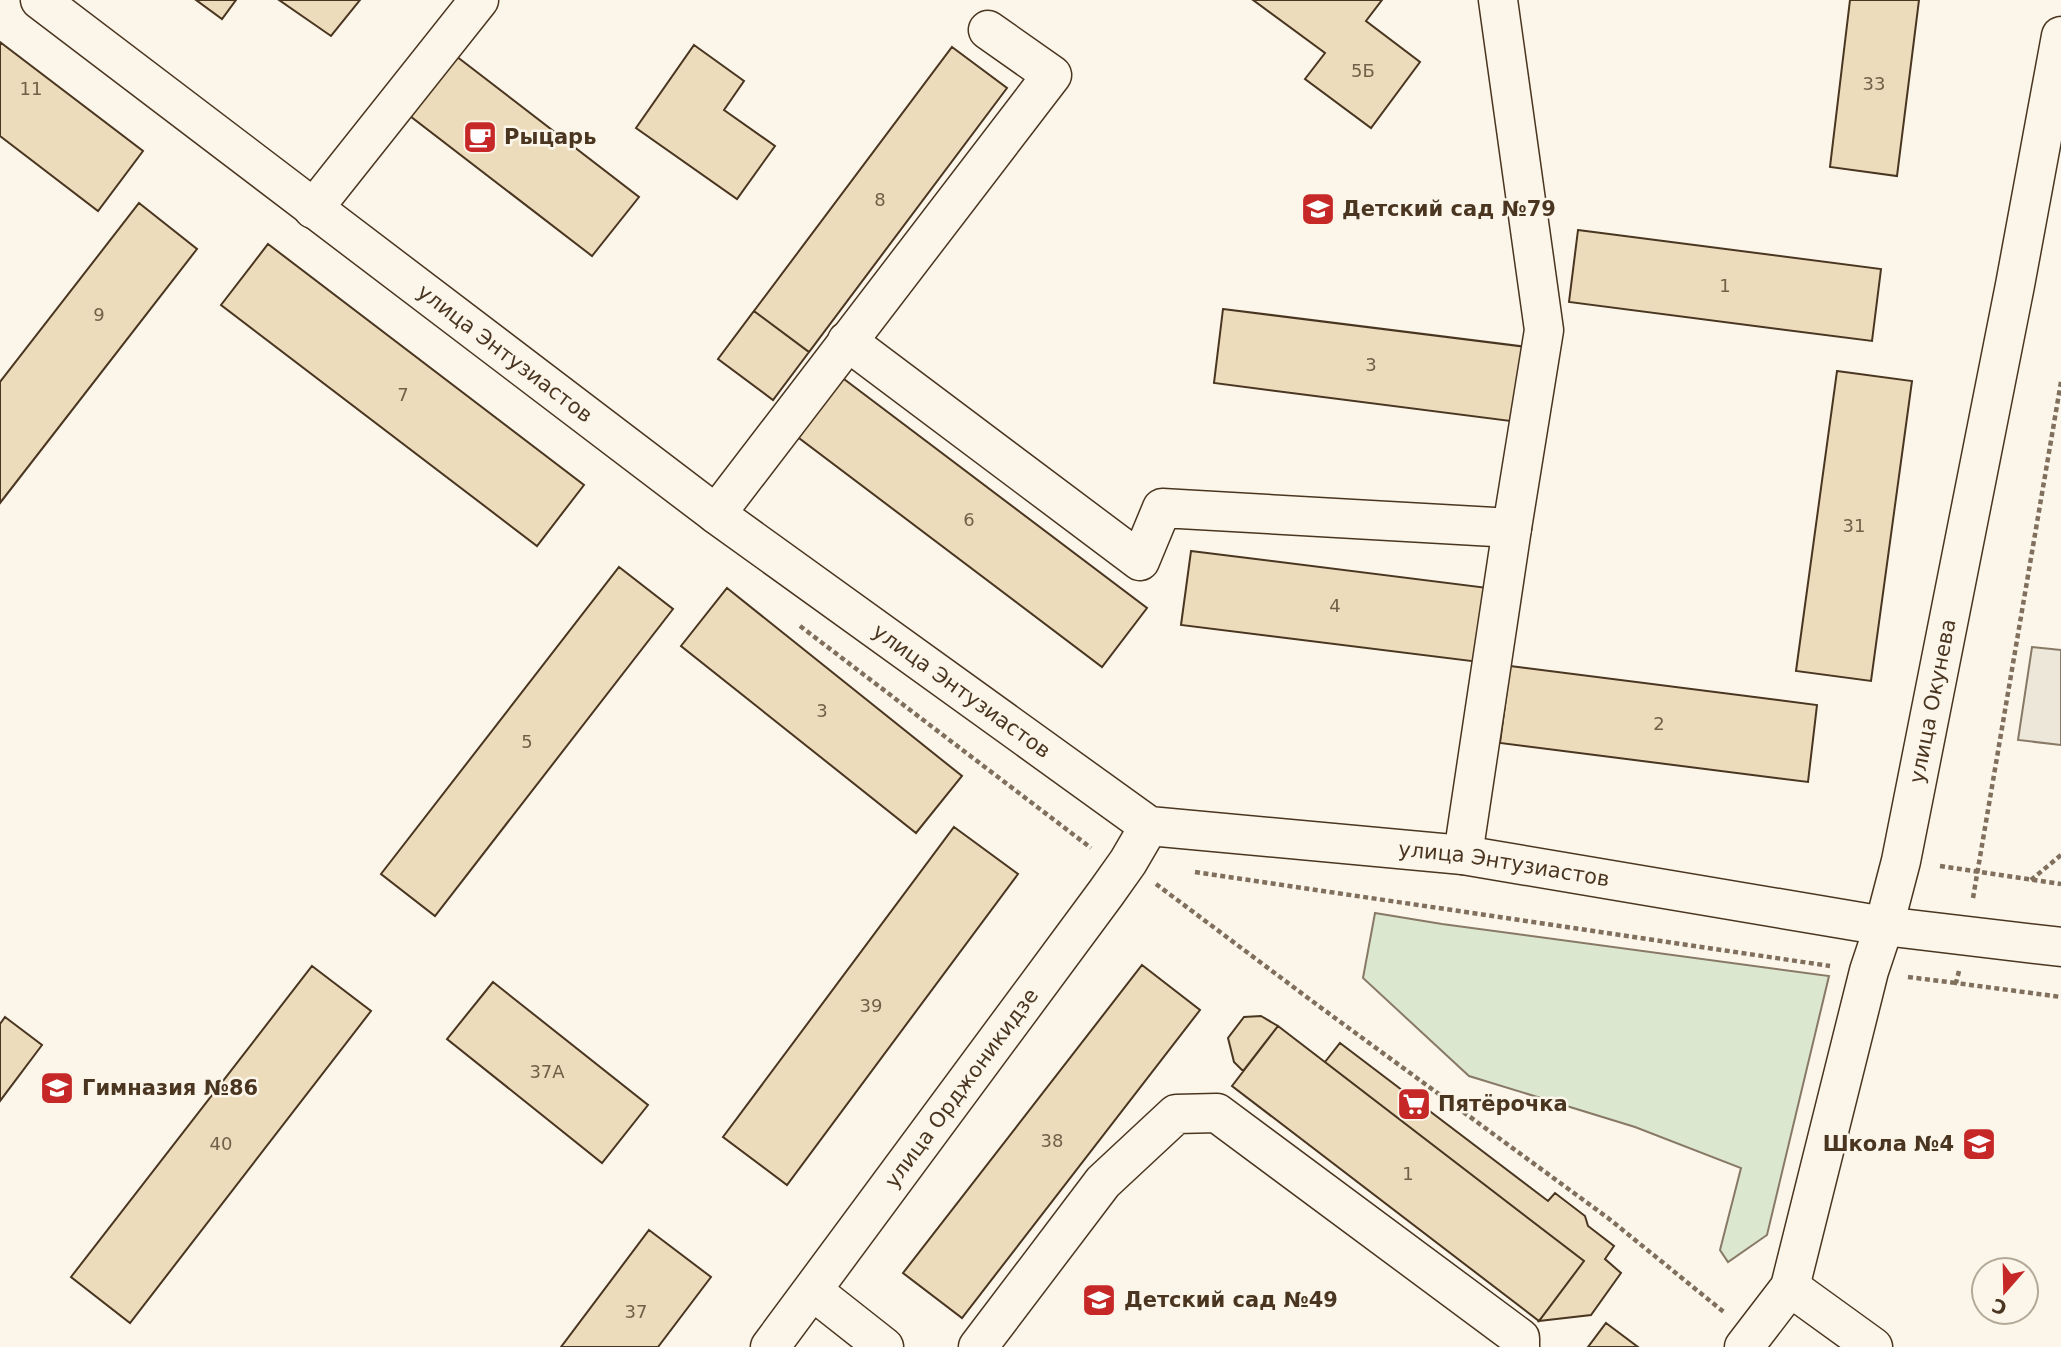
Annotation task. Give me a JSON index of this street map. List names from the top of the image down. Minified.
{"streets":{"street":["улица Энтузиастов","улица Окунева","улица Орджоникидзе"]},"crossings":[["улица Энтузиастов","улица Окунева"],["улица Энтузиастов","улица Орджоникидзе"]],"places":{"cafe":["Рыцарь"],"school or university":["Детский сад №79","Гимназия №86","Школа №4","Детский сад №49"],"supermarket":["Пятёрочка"]},"house_numbers":["5Б","33","11","8","1","9","3","7","6","31","4","3","2","5","39","37А","38","40","1","37"],"north":"bottom"}
